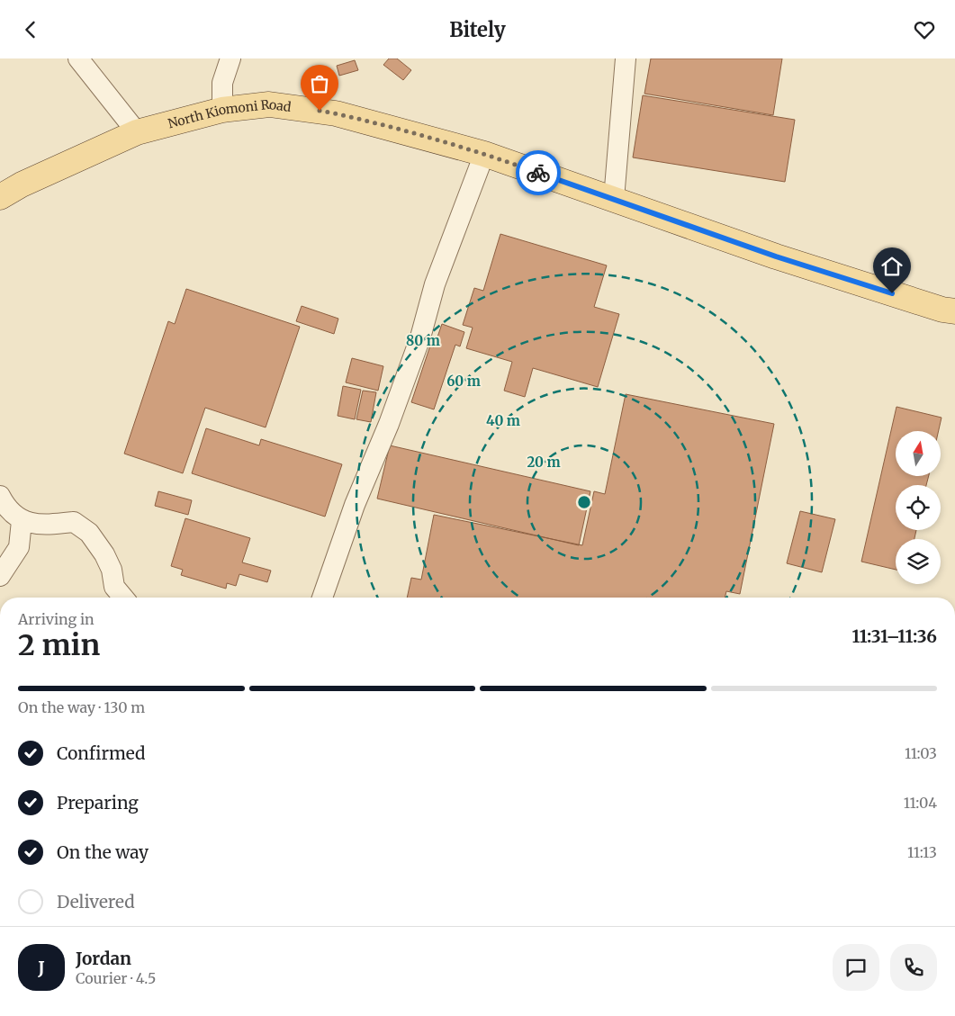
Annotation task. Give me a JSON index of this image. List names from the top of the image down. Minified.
{"streets":{"main road":["North Kiomoni Road"]},"north":"top","page":{"header":"Bitely","heading":["2 min","Arriving in","11:31–11:36"],"panel":["Jordan","Courier · 4.5"],"bar":"On the way · 130 m","list":[["Confirmed","11:03"],["Preparing","11:04"],["On the way","11:13"],"Delivered"],"round":"J"},"rings":["80 m","60 m","40 m","20 m"]}
